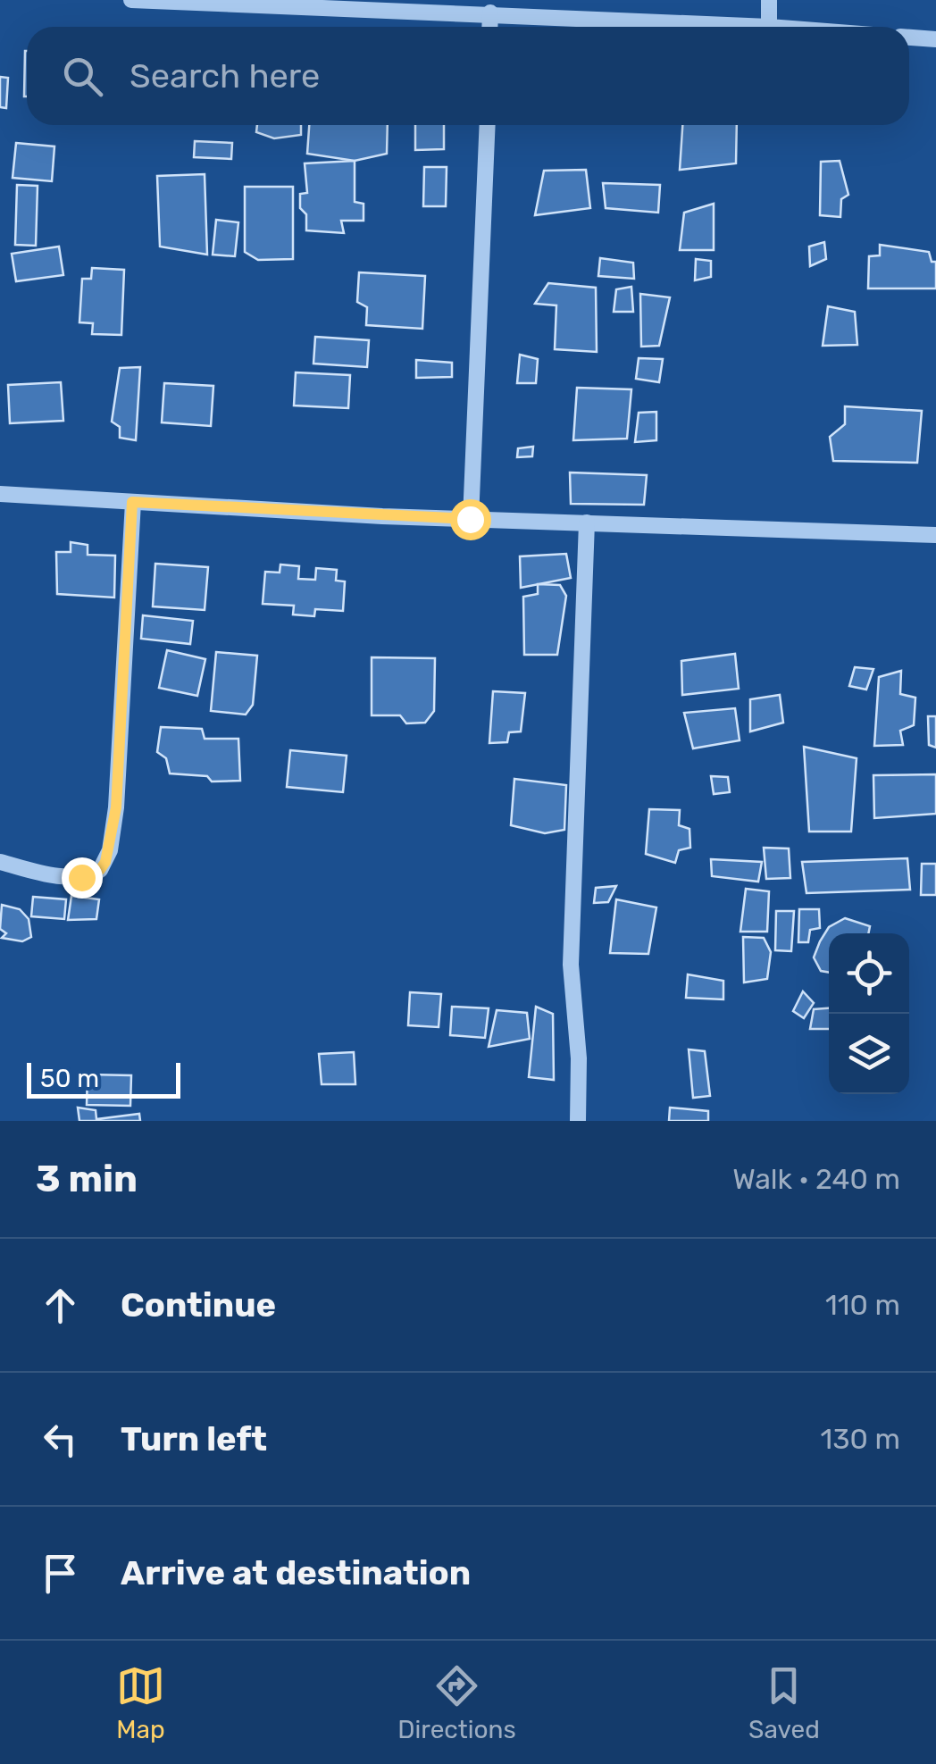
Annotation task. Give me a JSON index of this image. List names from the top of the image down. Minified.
{"scale_bar":"50 m","page":{"search":"Search here","scale":"50 m","heading":["3 min","Walk · 240 m"],"list":[["Continue","110 m"],["Turn left","130 m"],"Arrive at destination"],"nav":["Map","Directions","Saved"]}}
